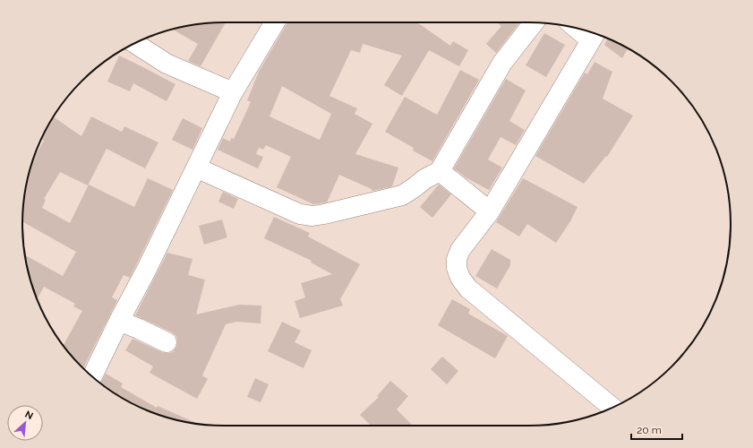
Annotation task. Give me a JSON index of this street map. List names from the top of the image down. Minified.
{"scale_bar":"20 m","north":"top right"}
